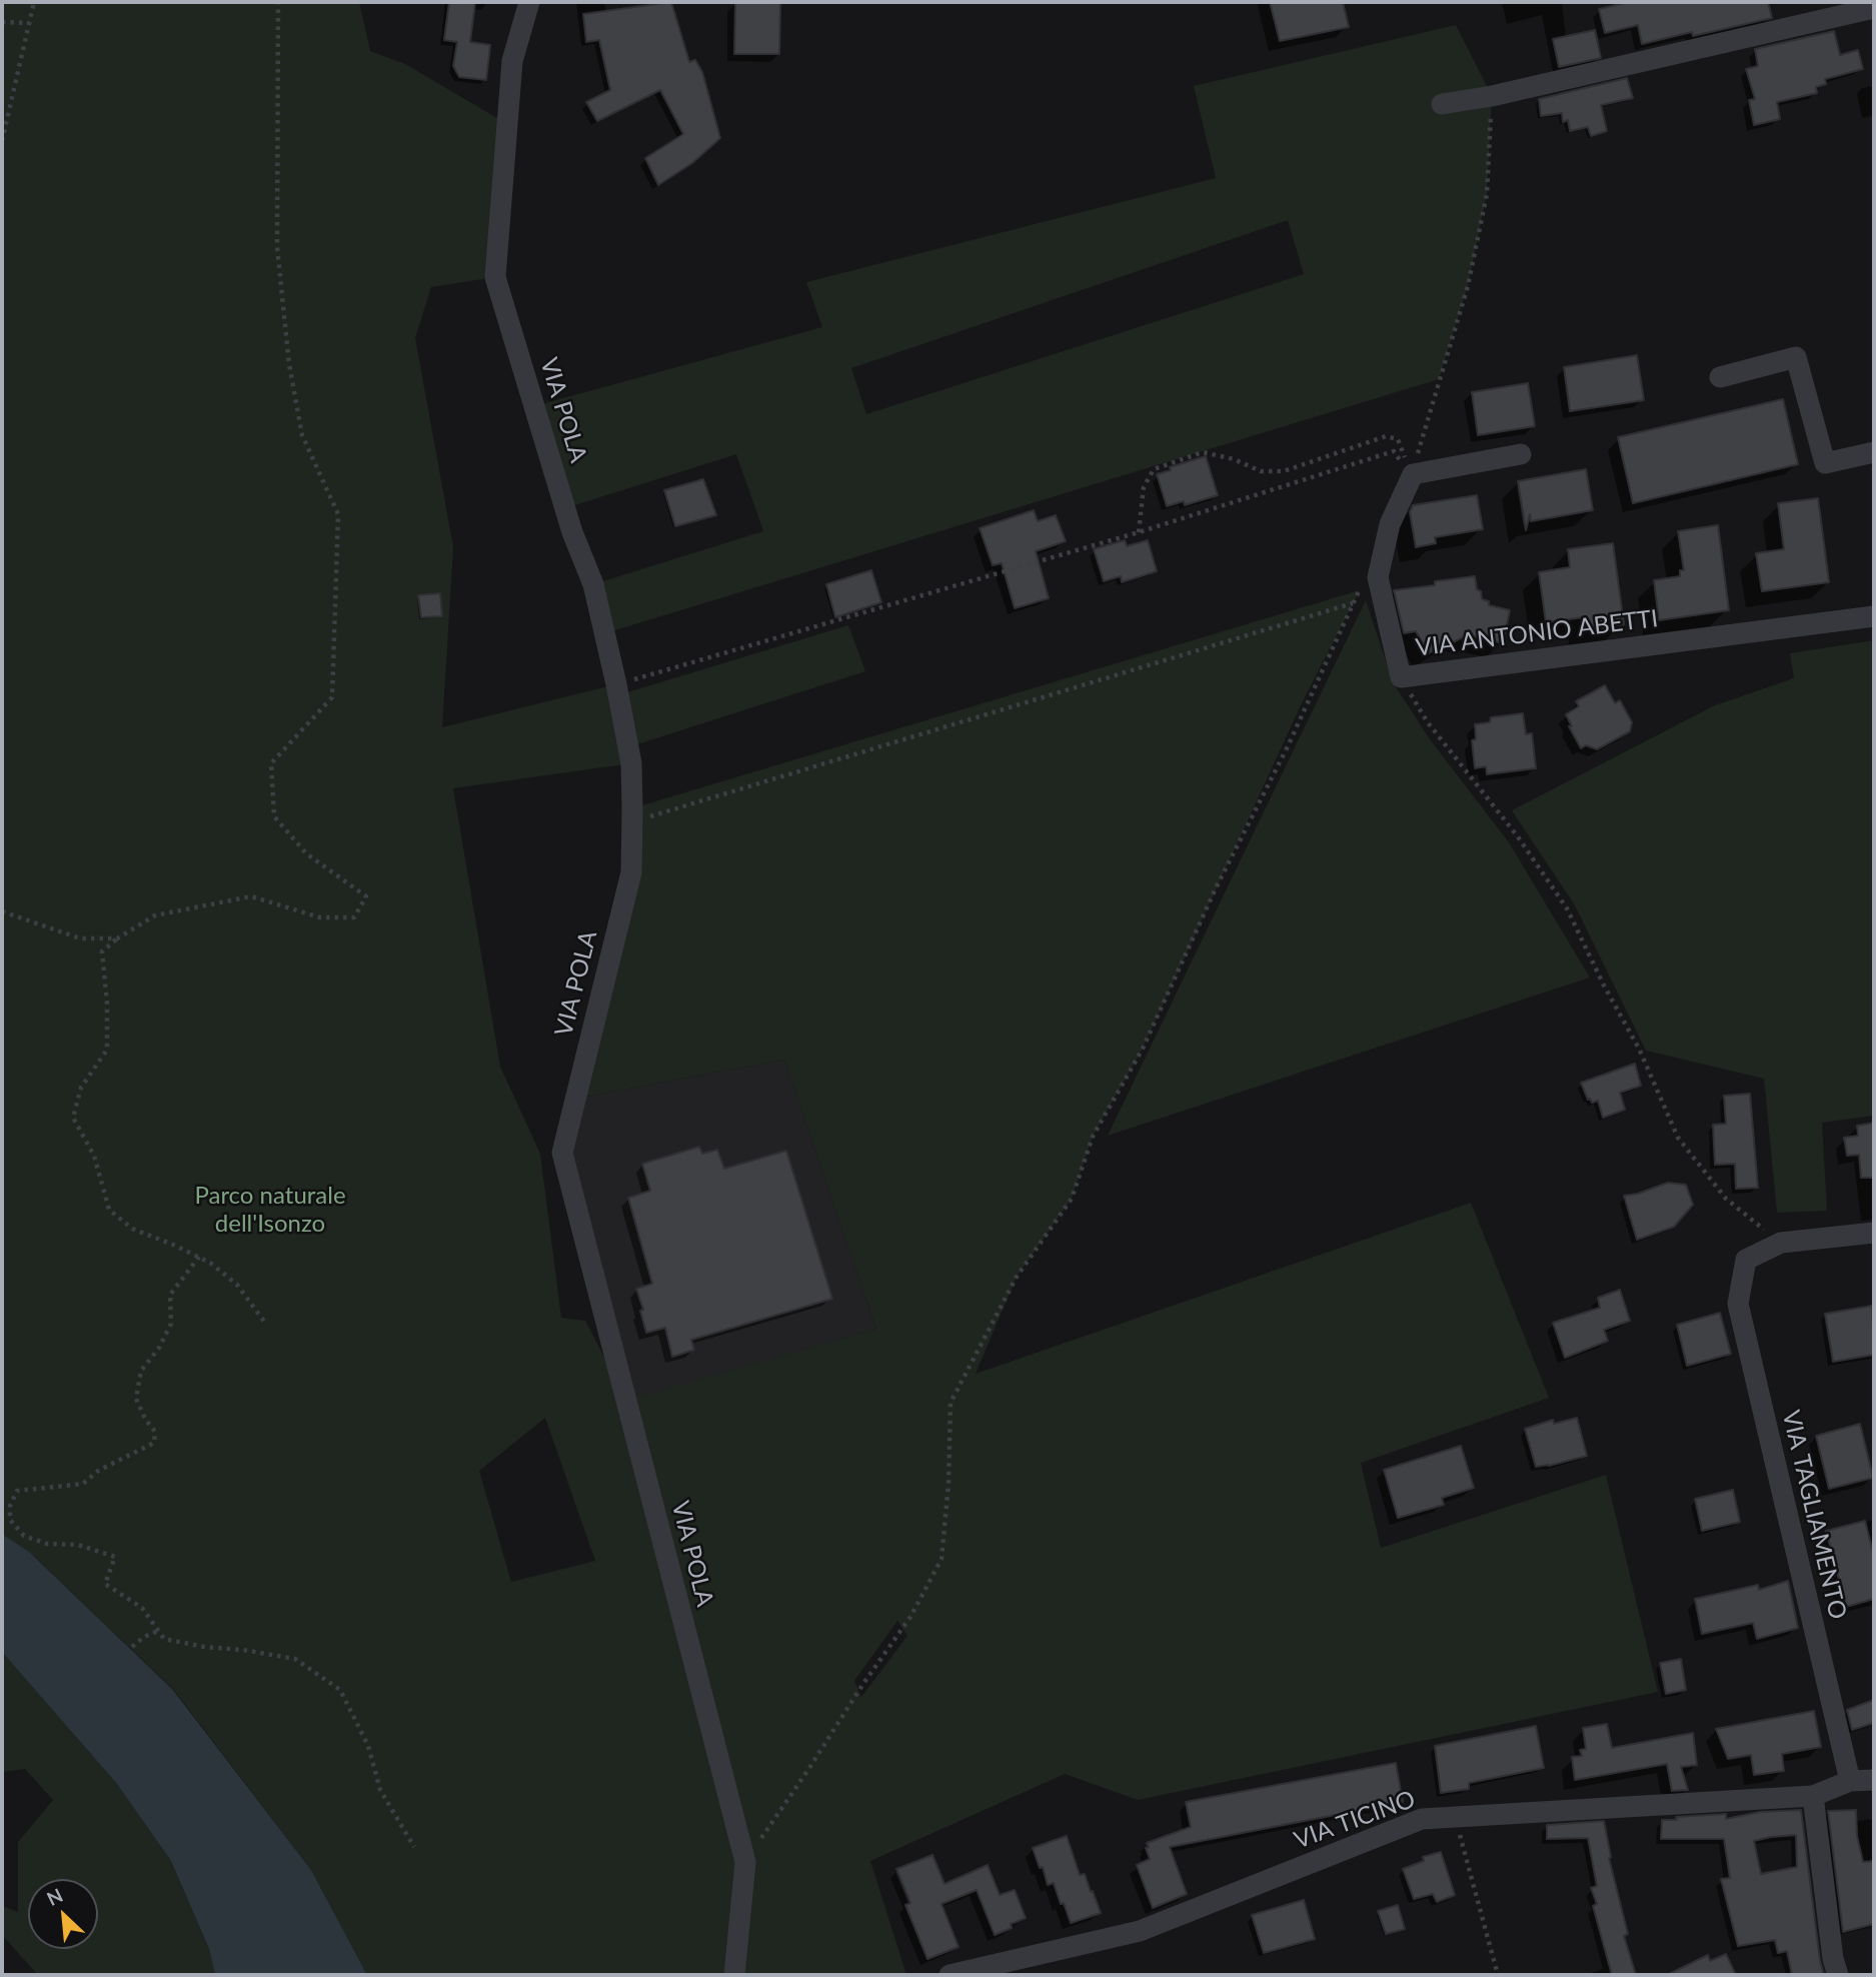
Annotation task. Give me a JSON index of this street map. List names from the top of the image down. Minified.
{"streets":{"street":["VIA POLA","VIA ANTONIO ABETTI","VIA TAGLIAMENTO","VIA TICINO"]},"crossings":[["VIA TAGLIAMENTO","VIA TICINO"]],"parks":["Parco naturale dell'Isonzo"],"north":"top left"}
